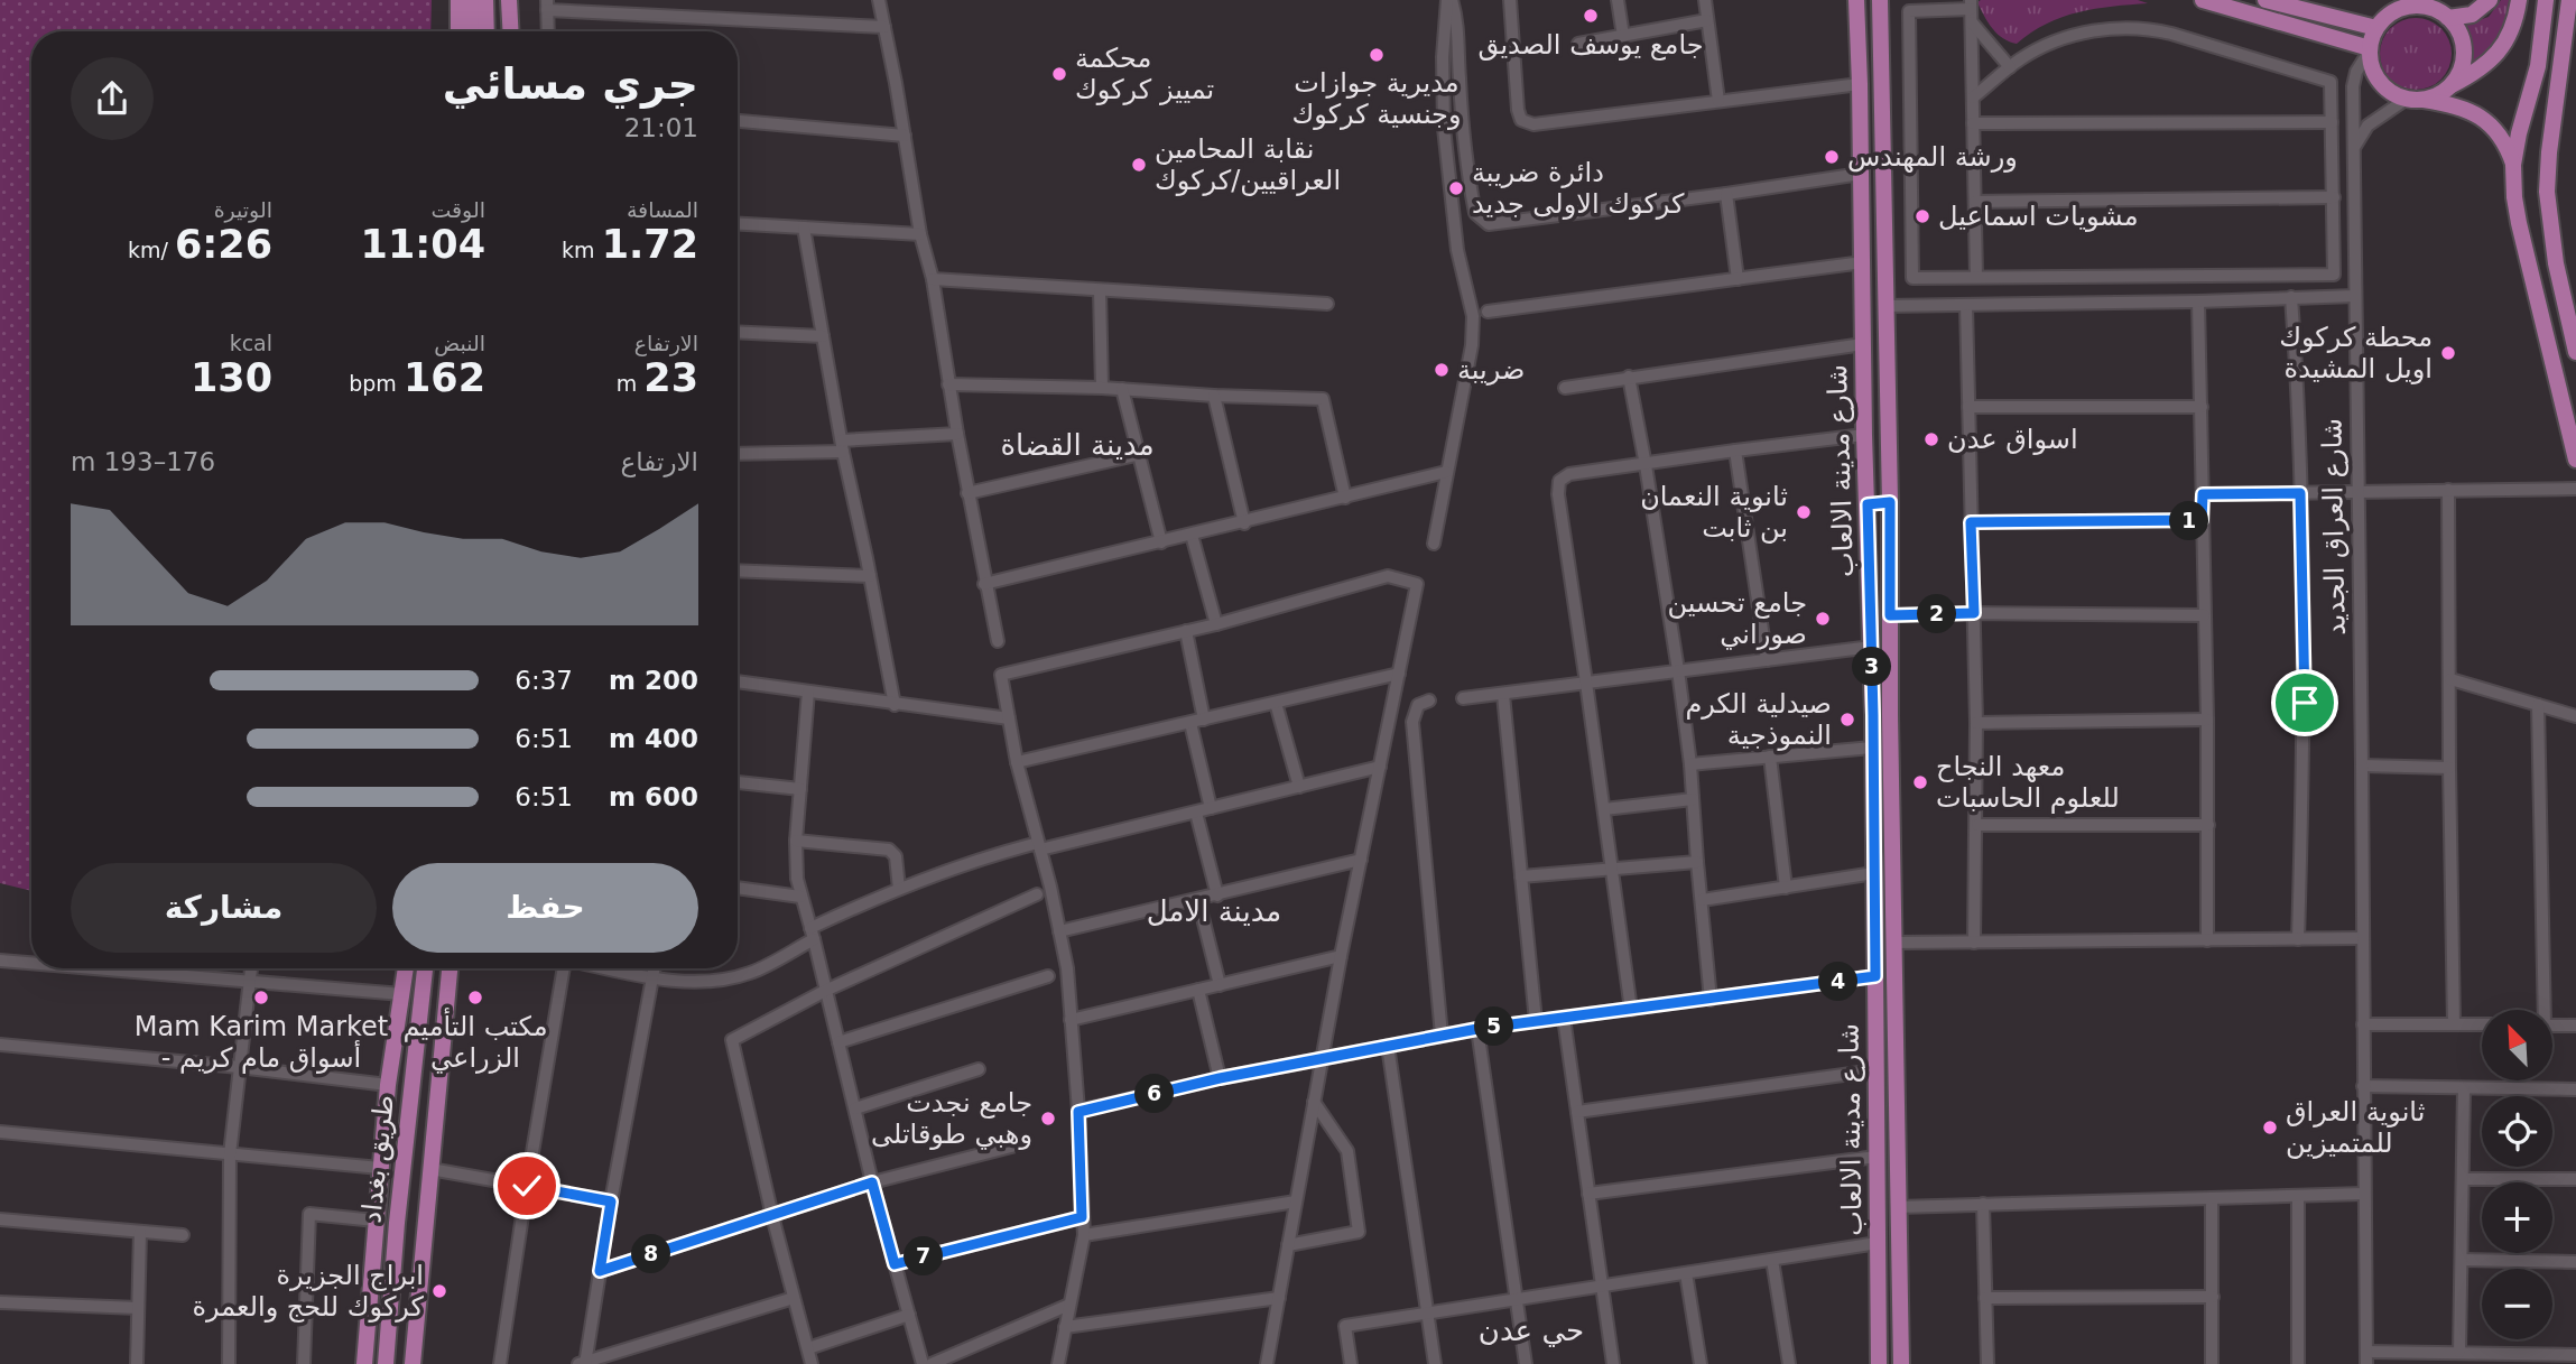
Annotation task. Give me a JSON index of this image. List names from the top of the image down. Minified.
{"streets":{"main road":["شارع مدينة الالعاب","طريق بغداد"],"street":["شارع العراق الجديد"]},"districts":["مدينة القضاة","مدينة الامل","حي عدن"],"places":["جامع يوسف الصديق","مديرية جوازات وجنسية كركوك","محكمة تمييز كركوك","ورشة المهندس","نقابة المحامين العراقيين/كركوك","دائرة ضريبة كركوك الاولی جدید","مشويات اسماعيل","محطة كركوك اويل المشيدة","ضريبة","اسواق عدن","ثانوية النعمان بن ثابت","جامع تحسين صوراني","صيدلية الكرم النموذجية","معهد النجاح للعلوم الحاسبات","Mam Karim Market - أسواق مام كريم","مكتب التأميم الزراعي","جامع نجدت وهبي طوقاتلى","ثانوية العراق للمتميزين","ابراج الجزيرة كركوك للحج والعمرة"],"north":"top left","page":{"heading":["جري مسائي","21:01"],"stats":[["المسافة","1.72 km"],["الوقت","11:04"],["الوتيرة","6:26 /km"],["الارتفاع","23 m"],["النبض","162 bpm"],["kcal","130"]],"chart":["الارتفاع","176–193 m"],"pins":["1","2","3","4","5","6","8","7"],"list":[{"name":"200 m","note":"6:37"},{"name":"400 m","note":"6:51"},{"name":"600 m","note":"6:51"}],"buttons":["حفظ","مشاركة"],"map_buttons":["+","−"]}}
